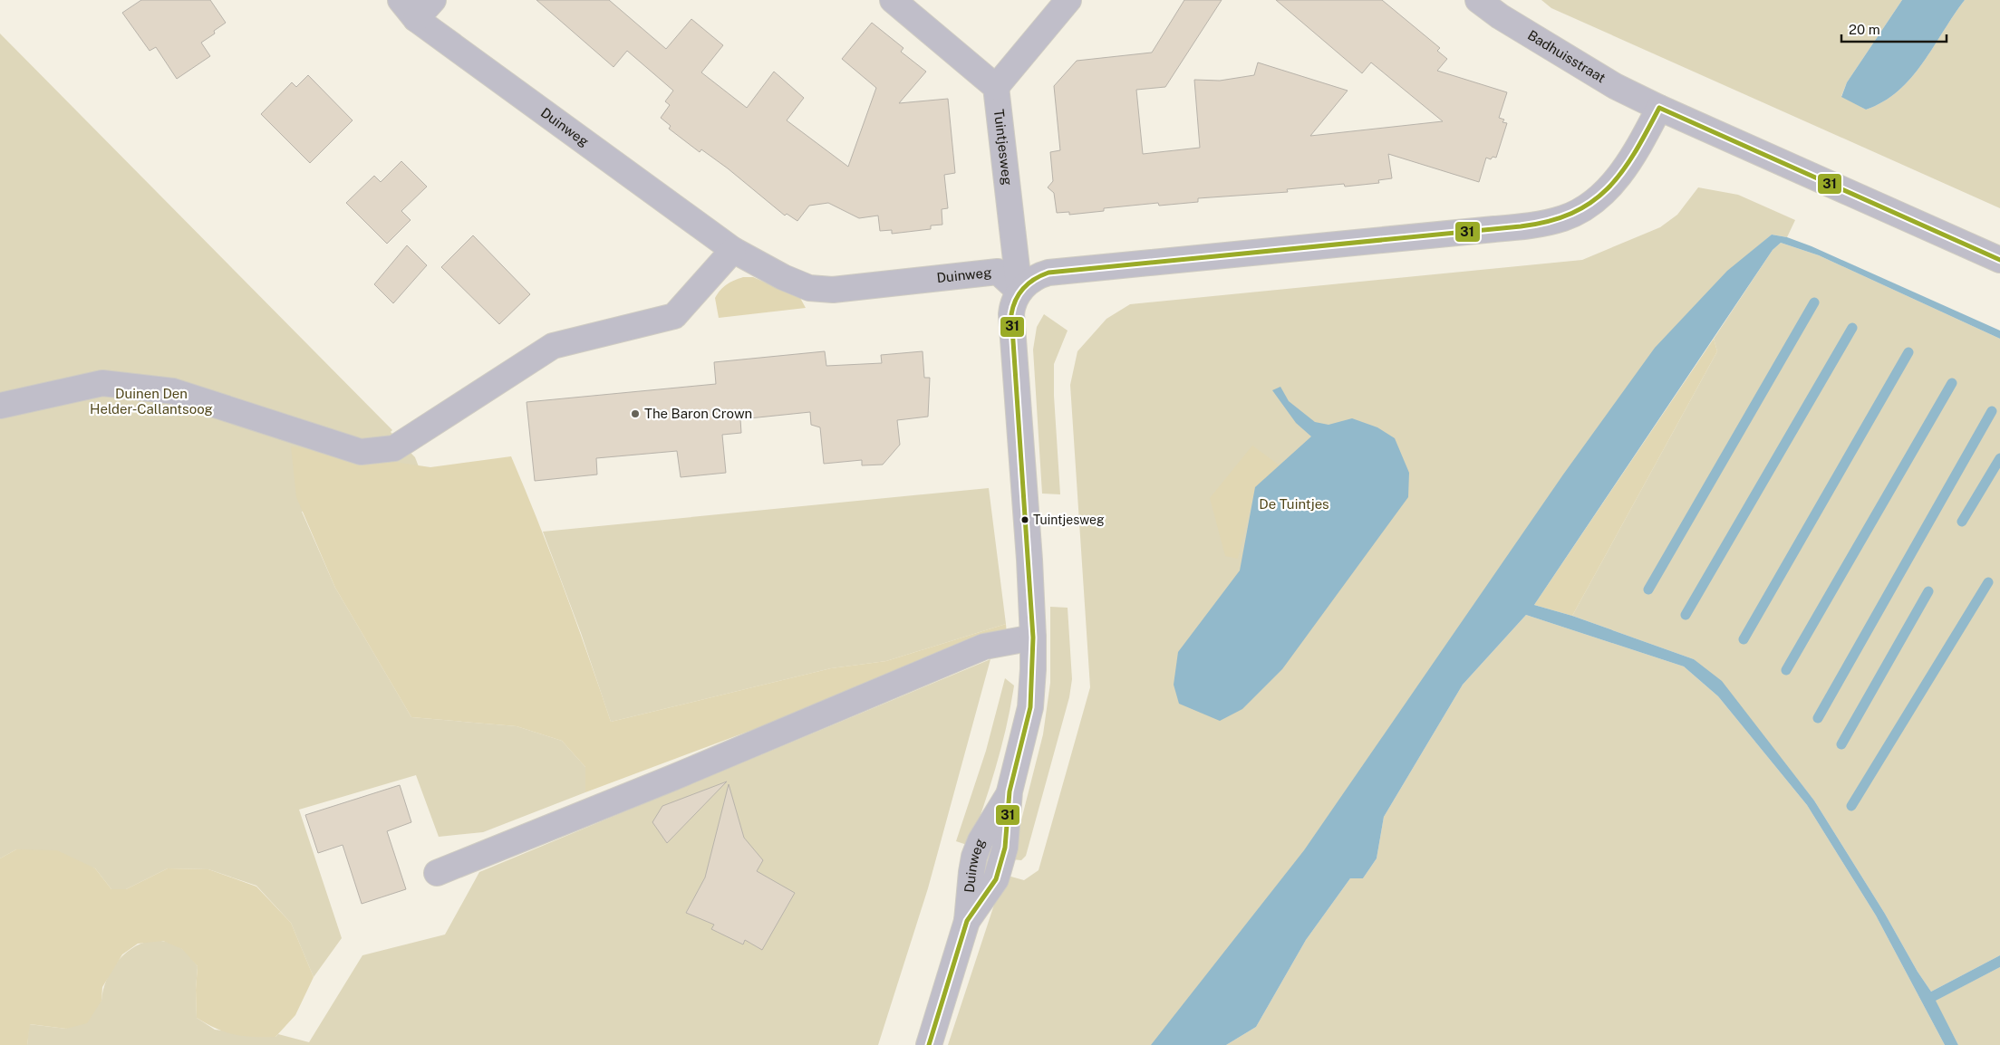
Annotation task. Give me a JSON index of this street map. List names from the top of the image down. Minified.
{"streets":{"street":["Badhuisstraat","Duinweg","Tuintjesweg"]},"crossings":[["Duinweg","Tuintjesweg"]],"parks":["Duinen Den Helder-Callantsoog","De Tuintjes"],"places":["The Baron Crown","Tuintjesweg"],"lines":["transit line 31"],"scale_bar":"20 m"}
